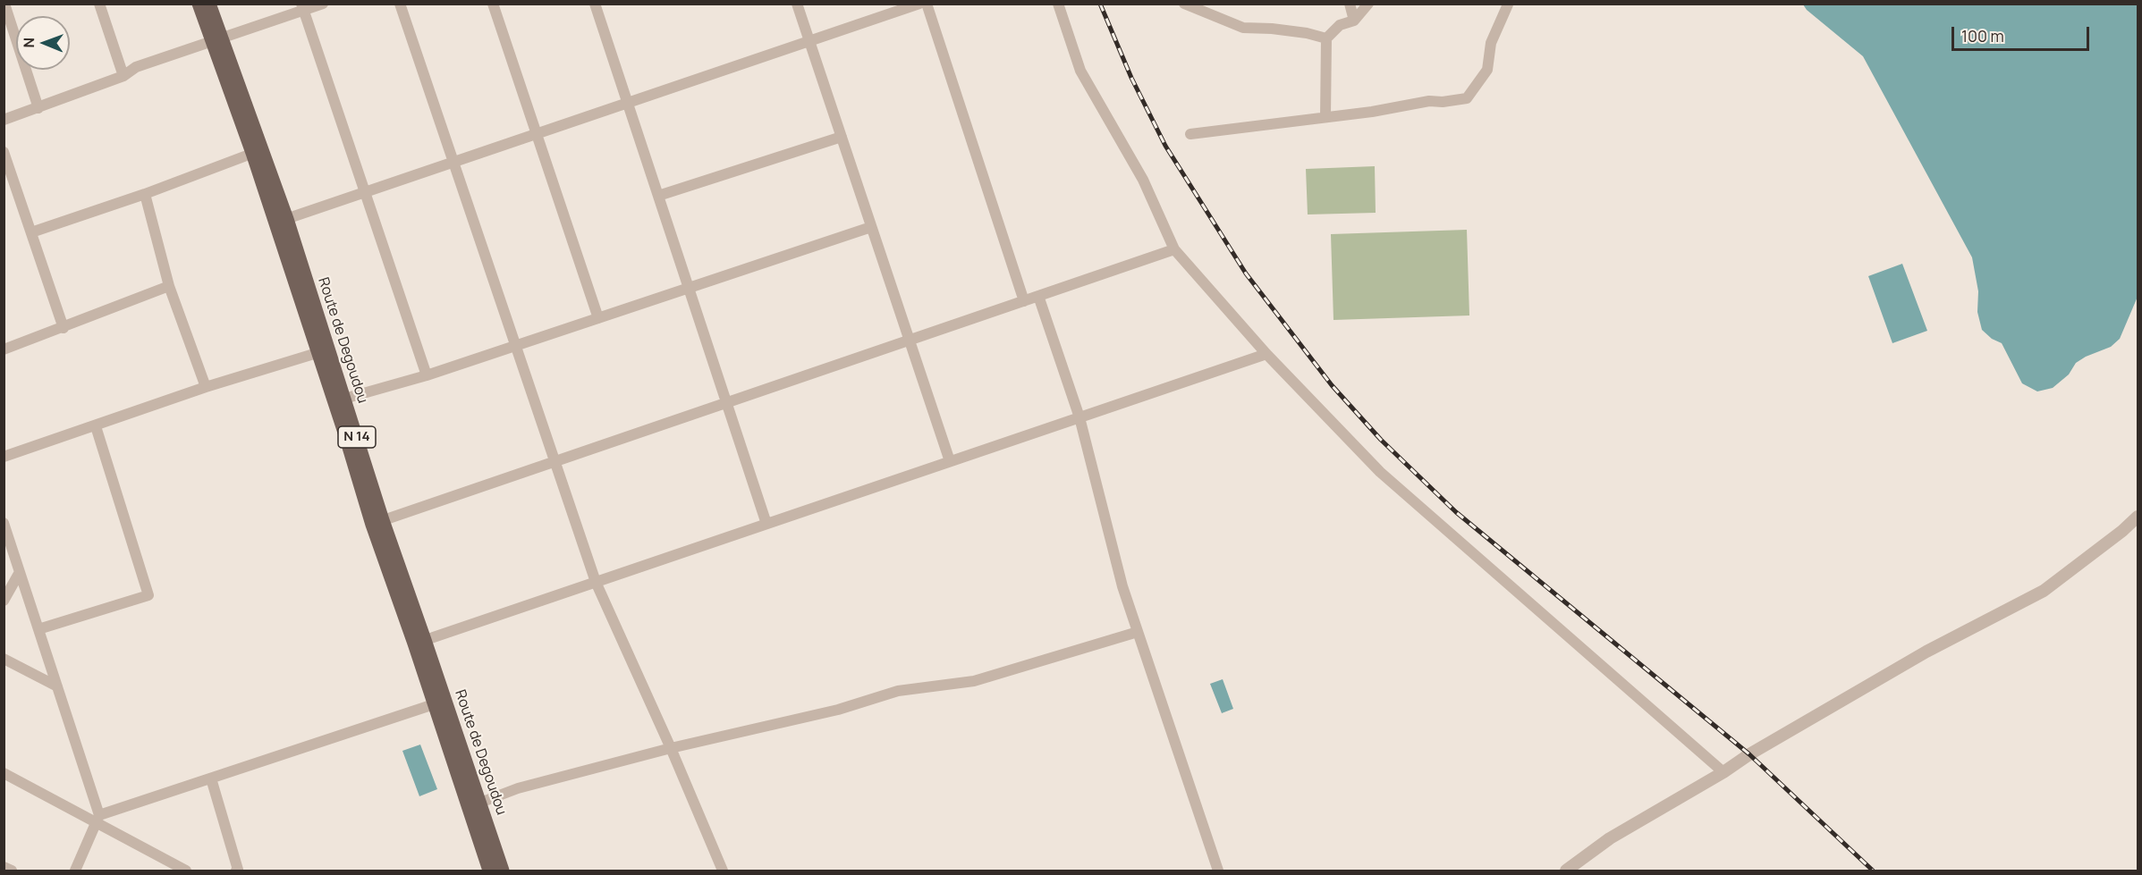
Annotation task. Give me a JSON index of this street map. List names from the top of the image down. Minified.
{"streets":{"main road":["Route de Degoudou","N 14"]},"scale_bar":"100 m","north":"left"}
